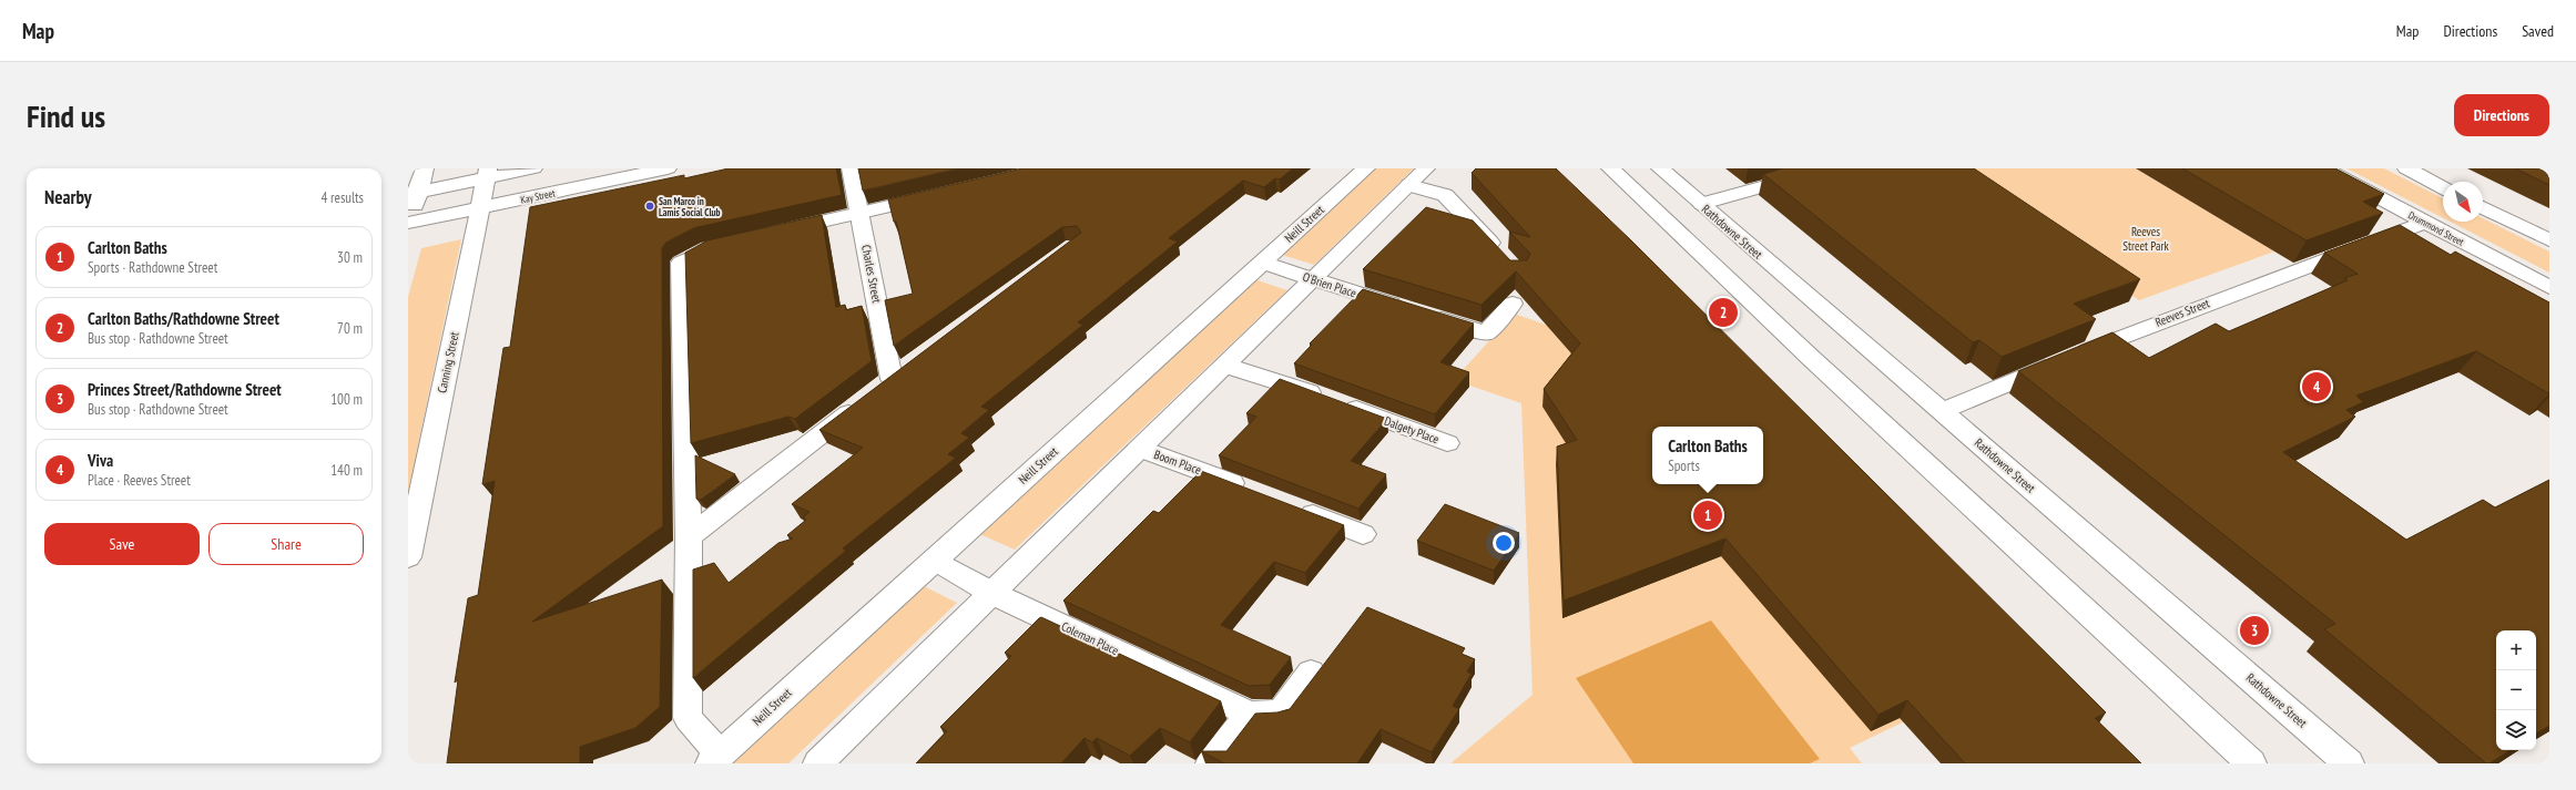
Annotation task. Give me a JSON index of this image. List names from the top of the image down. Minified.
{"streets":{"street":["Kay Street","Neill Street","Drummond Street","Rathdowne Street","Charles Street","O'Brien Place","Reeves Street","Canning Street","Dalgety Place","Boom Place","Coleman Place"]},"crossings":[["Kay Street","Canning Street"],["Neill Street","O'Brien Place"],["Neill Street","Coleman Place"],["Drummond Street","Reeves Street"],["Rathdowne Street","Reeves Street"]],"parks":["Reeves Street Park"],"places":["San Marco in Lamis Social Club"],"north":"bottom right","page":{"header":"Map","nav":["Map","Directions","Saved"],"buttons":["Directions",["Save","Share"]],"title":"Find us","heading":["Nearby","4 results"],"list":[{"mark":"1","name":"Carlton Baths","note":"Sports · Rathdowne Street","value":"30 m"},{"mark":"2","name":"Carlton Baths/Rathdowne Street","note":"Bus stop · Rathdowne Street","value":"70 m"},{"mark":"3","name":"Princes Street/Rathdowne Street","note":"Bus stop · Rathdowne Street","value":"100 m"},{"mark":"4","name":"Viva","note":"Place · Reeves Street","value":"140 m"}],"pins":["2","4","1","3"],"popup":["Carlton Baths","Sports"],"map_buttons":["+","−"]}}
